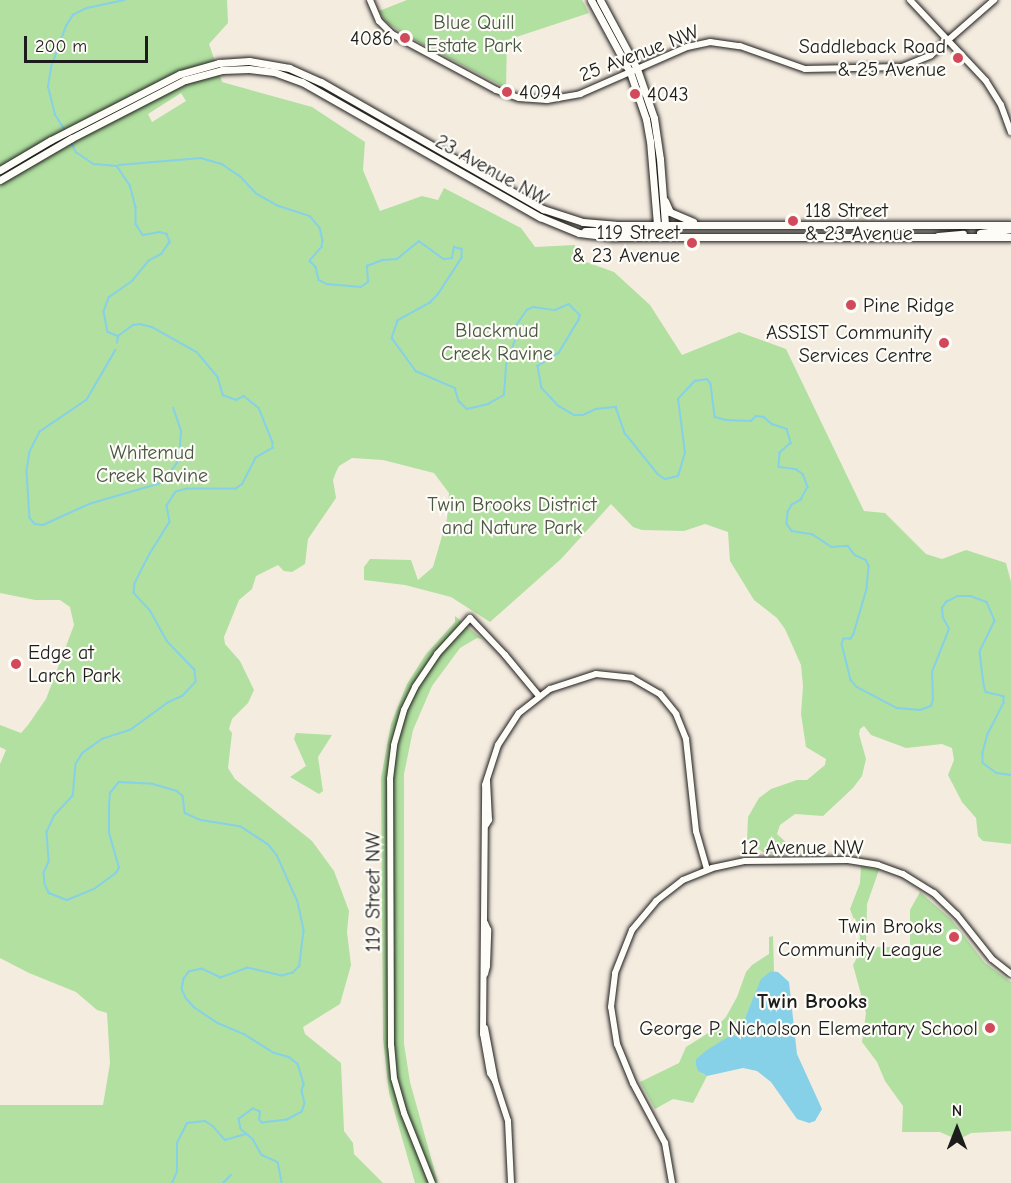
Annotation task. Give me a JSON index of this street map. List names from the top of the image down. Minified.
{"streets":{"main road":["23 Avenue NW"],"street":["25 Avenue NW","12 Avenue NW","119 Street NW"]},"districts":["Twin Brooks"],"parks":["Blue Quill Estate Park","Blackmud Creek Ravine","Whitemud Creek Ravine","Twin Brooks District and Nature Park"],"places":["4086","Saddleback Road & 25 Avenue","4094","4043","118 Street & 23 Avenue","119 Street & 23 Avenue","Pine Ridge","ASSIST Community Services Centre","Edge at Larch Park","Twin Brooks Community League","George P. Nicholson Elementary School"],"scale_bar":"200 m","north":"top"}
